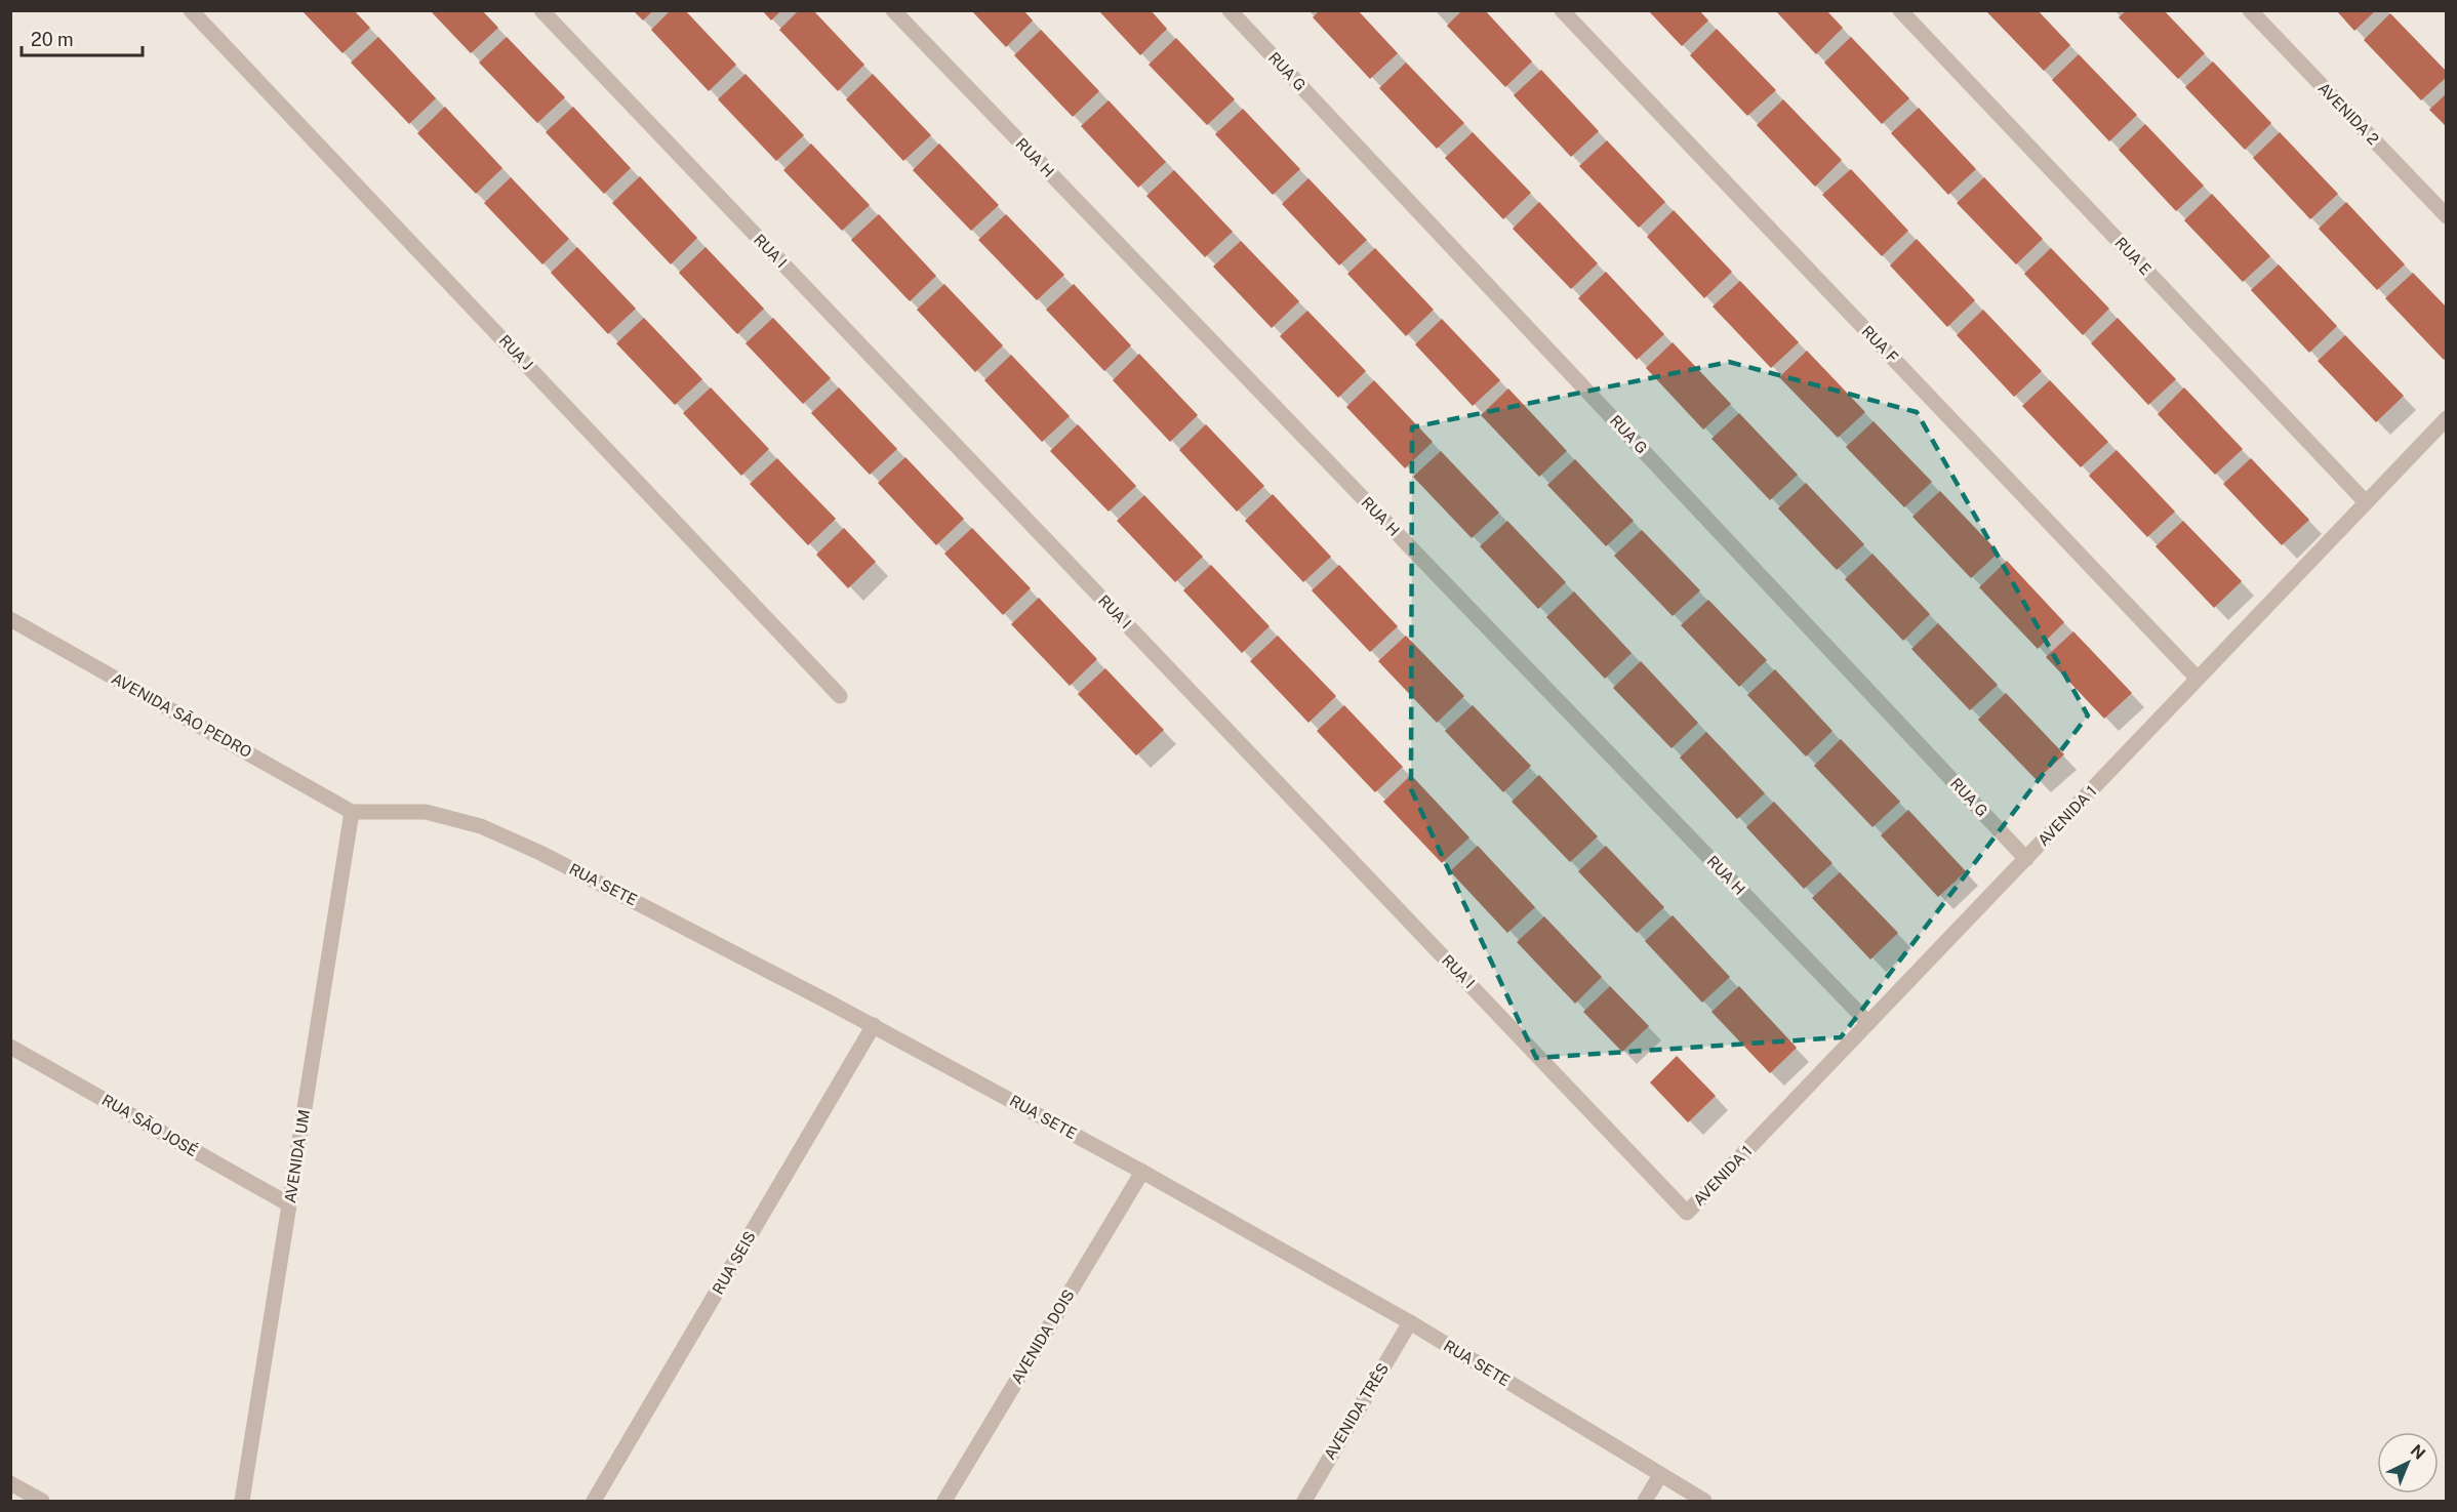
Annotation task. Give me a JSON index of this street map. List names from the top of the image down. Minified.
{"streets":{"street":["RUA G","AVENIDA 2","RUA H","RUA I","RUA E","RUA F","RUA J","AVENIDA SÃO PEDRO","AVENIDA 1","RUA SETE","RUA SÃO JOSÉ","AVENIDA UM","RUA SEIS","AVENIDA DOIS","AVENIDA TRÊS"]},"crossings":[["RUA G","AVENIDA 1"],["RUA H","AVENIDA 1"],["RUA I","AVENIDA 1"],["RUA E","AVENIDA 1"],["RUA F","AVENIDA 1"],["AVENIDA SÃO PEDRO","RUA SETE"],["AVENIDA SÃO PEDRO","AVENIDA UM"],["RUA SETE","AVENIDA UM"],["RUA SETE","RUA SEIS"],["RUA SETE","AVENIDA DOIS"],["RUA SETE","AVENIDA TRÊS"],["RUA SÃO JOSÉ","AVENIDA UM"]],"scale_bar":"20 m","north":"top right"}
